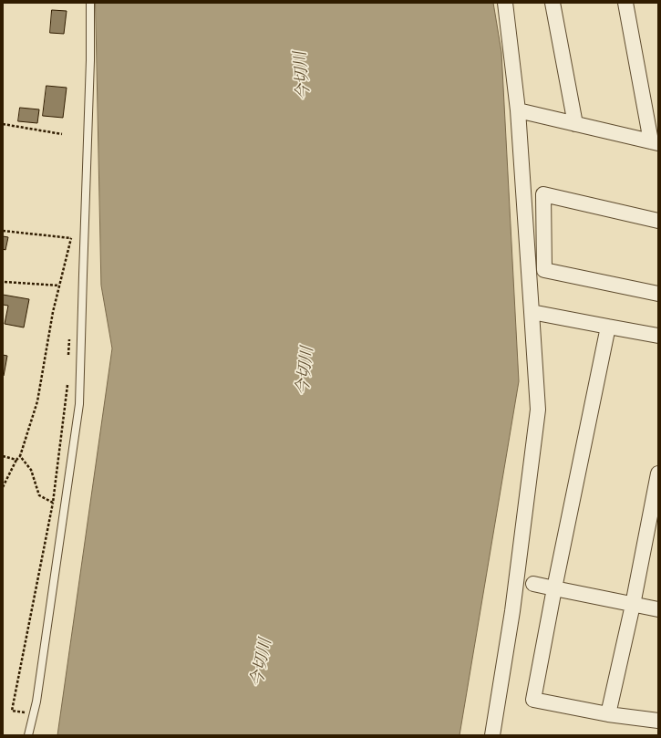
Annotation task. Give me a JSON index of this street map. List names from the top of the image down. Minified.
{"water":["今切川"]}
